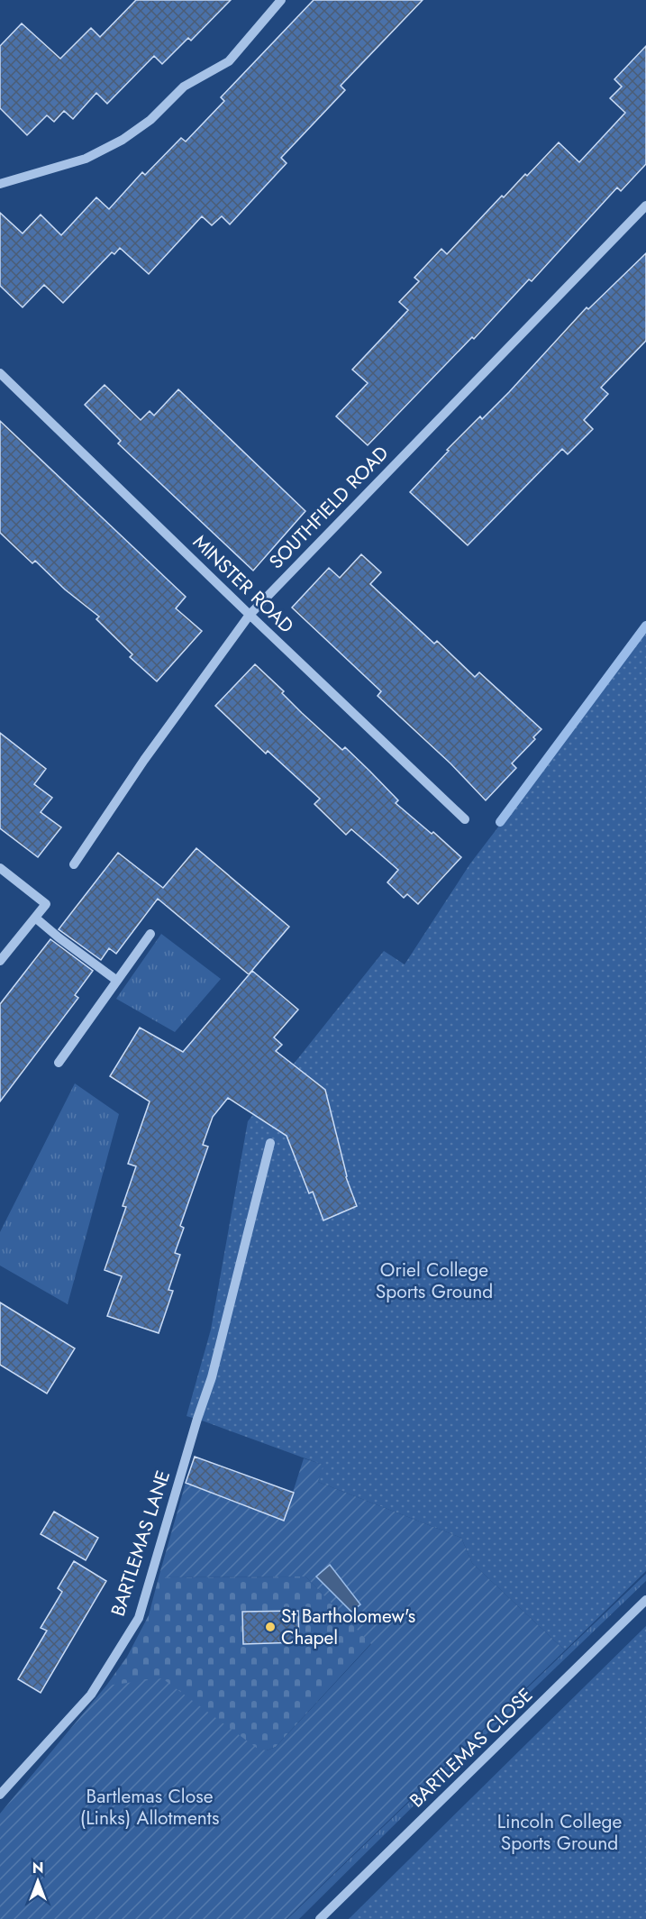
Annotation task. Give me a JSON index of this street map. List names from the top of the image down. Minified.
{"streets":{"street":["SOUTHFIELD ROAD","MINSTER ROAD","BARTLEMAS LANE","BARTLEMAS CLOSE"]},"crossings":[["SOUTHFIELD ROAD","MINSTER ROAD"]],"parks":["Oriel College Sports Ground","Bartlemas Close (Links) Allotments","Lincoln College Sports Ground"],"places":["St Bartholomew's Chapel"],"north":"top"}
